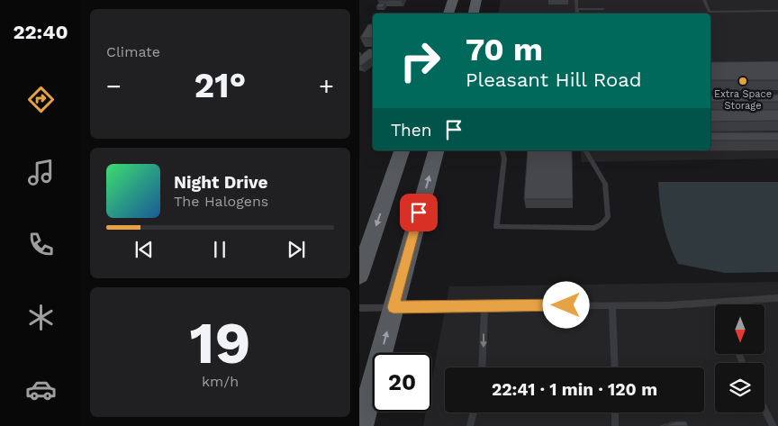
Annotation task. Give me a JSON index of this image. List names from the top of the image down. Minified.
{"places":["Extra Space Storage"],"north":"bottom","page":{"tabs":"22:40","tile":["Climate",["19","km/h"]],"turn":["70 m","Pleasant Hill Road"],"heat":["−","21°","+"],"then":"Then","song":["Night Drive","The Halogens"],"limit":"20","trip":"22:41 · 1 min · 120 m"}}
